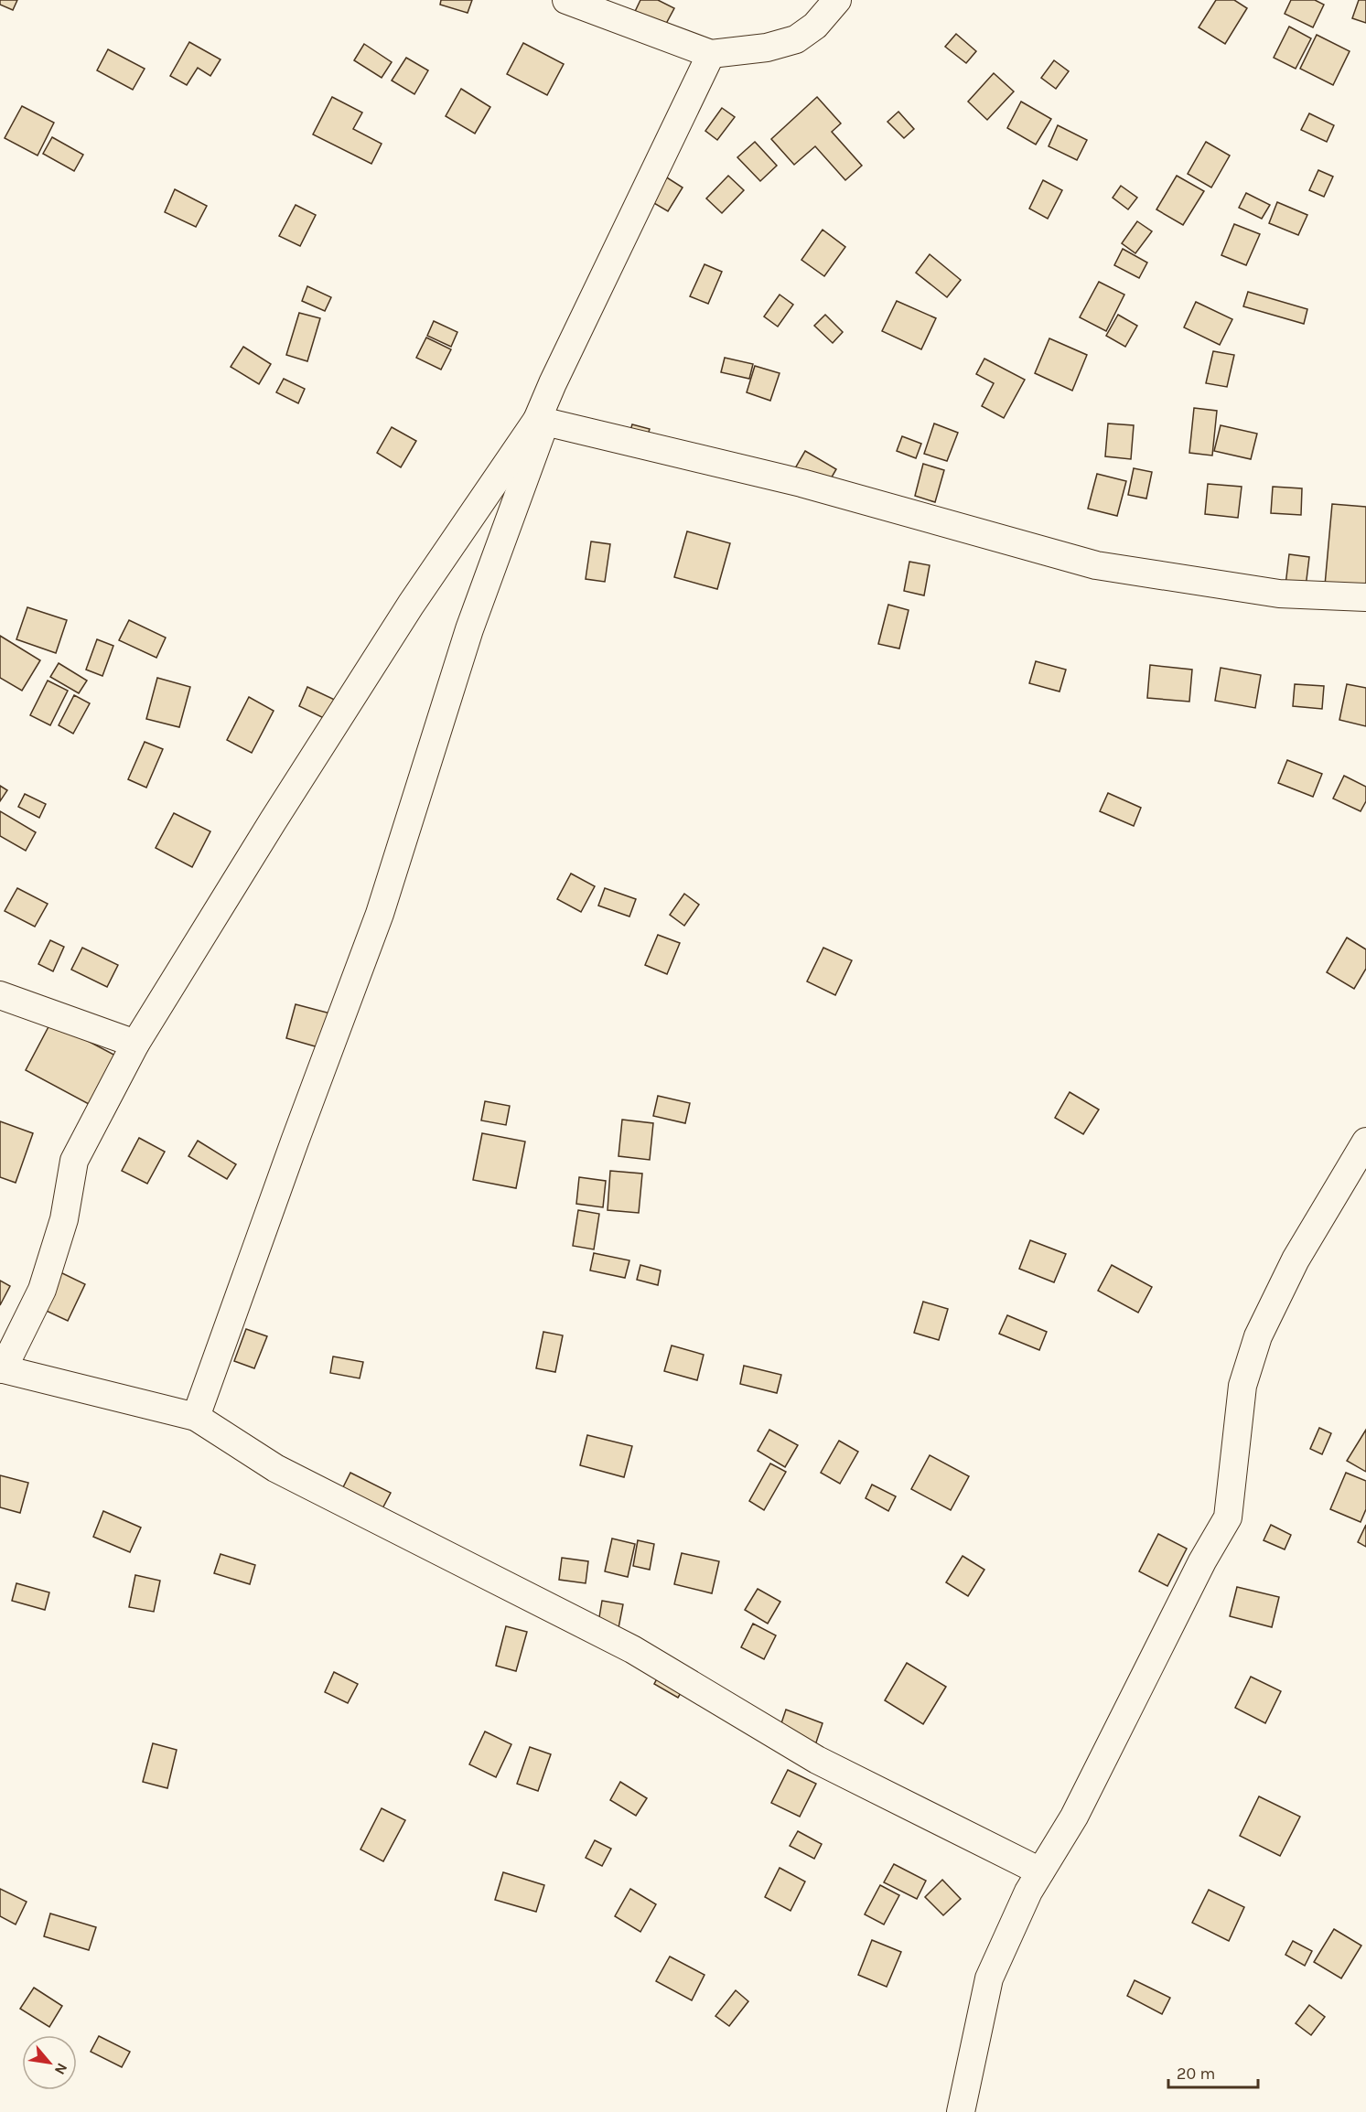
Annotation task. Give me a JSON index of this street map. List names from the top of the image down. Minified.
{"scale_bar":"20 m","north":"bottom right"}
